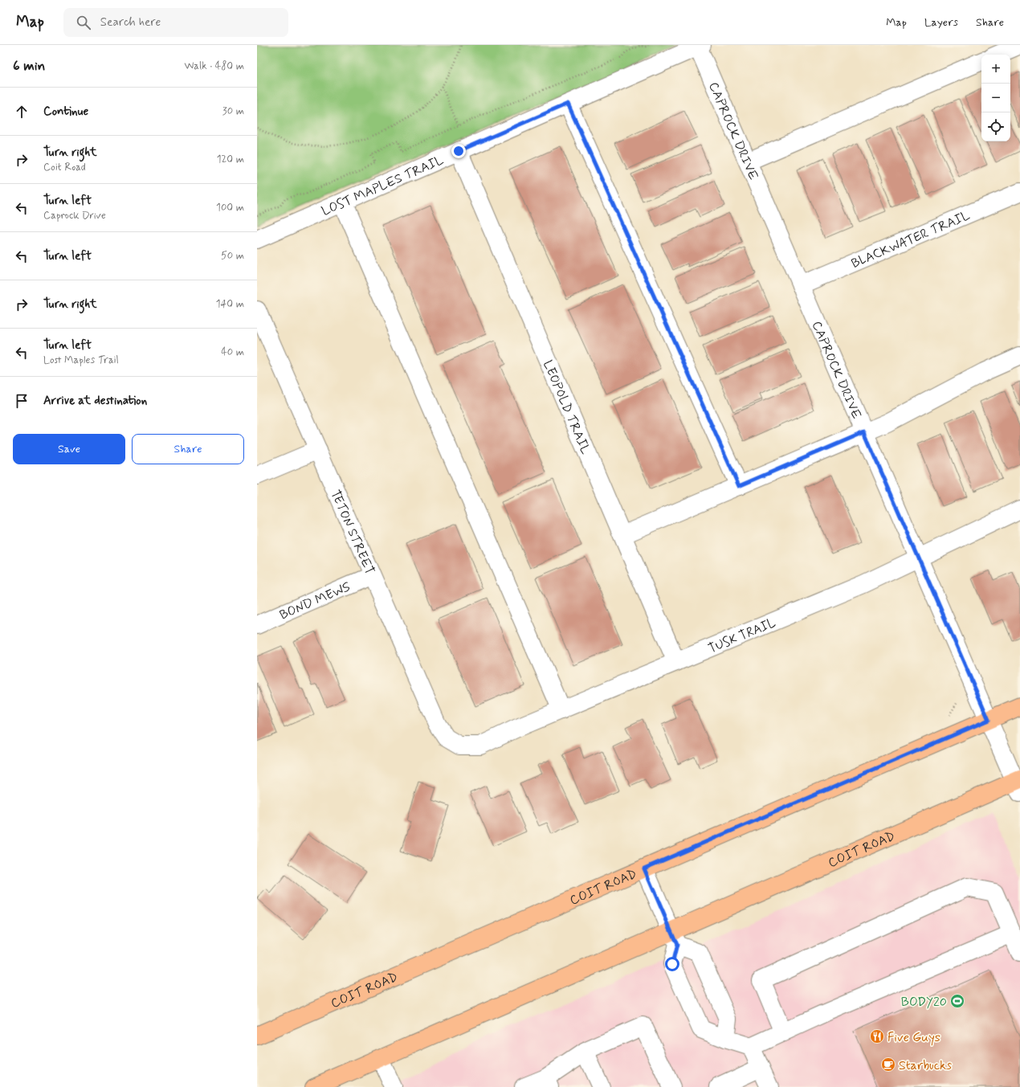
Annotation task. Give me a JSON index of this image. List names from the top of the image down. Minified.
{"streets":{"main road":["COIT ROAD"],"street":["CAPROCK DRIVE","LOST MAPLES TRAIL","BLACKWATER TRAIL","LEOPOLD TRAIL","TETON STREET","BOND MEWS","TUSK TRAIL"]},"crossings":[["CAPROCK DRIVE","LOST MAPLES TRAIL"],["CAPROCK DRIVE","BLACKWATER TRAIL"],["CAPROCK DRIVE","TUSK TRAIL"],["CAPROCK DRIVE","COIT ROAD"],["LOST MAPLES TRAIL","LEOPOLD TRAIL"],["LEOPOLD TRAIL","TUSK TRAIL"],["TETON STREET","BOND MEWS"],["TETON STREET","TUSK TRAIL"]],"places":{"sports":["BODY20"],"restaurant":["Five Guys"],"cafe":["Starbucks"]},"page":{"header":"Map","search":"Search here","nav":["Map","Layers","Share"],"heading":["6 min","Walk · 480 m"],"map_buttons":["+","−"],"list":[["Continue","30 m"],["Turn right","Coit Road","120 m"],["Turn left","Caprock Drive","100 m"],["Turn left","50 m"],["Turn right","140 m"],["Turn left","Lost Maples Trail","40 m"],"Arrive at destination"],"buttons":["Save","Share"]}}
